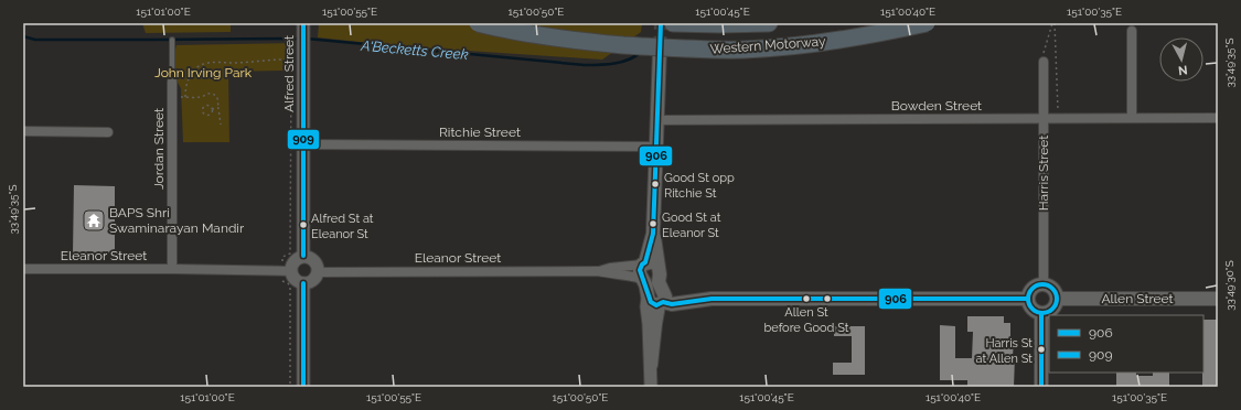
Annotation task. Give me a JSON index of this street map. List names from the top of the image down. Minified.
{"streets":{"highway":["Western Motorway"],"main road":["Allen Street"],"street":["Alfred Street","Bowden Street","Ritchie Street","Jordan Street","Harris Street","Eleanor Street"]},"crossings":[["Alfred Street","Ritchie Street"],["Alfred Street","Eleanor Street"],["Bowden Street","Harris Street"],["Jordan Street","Eleanor Street"],["Harris Street","Allen Street"]],"water":["A'Becketts Creek"],"parks":["John Irving Park"],"places":{"other":["Good St opp Ritchie St","Good St at Eleanor St","Alfred St at Eleanor St","Allen St before Good St","Harris St at Allen St"],"temple":["BAPS Shri Swaminarayan Mandir"]},"lines":["transit line 906","transit line 909"],"legend":["906","909"],"north":"bottom","coordinates":["151°01'00\"E","151°00'55\"E","151°00'50\"E","151°00'45\"E","151°00'40\"E","151°00'35\"E","33°49'35\"S","33°49'30\"S"]}
